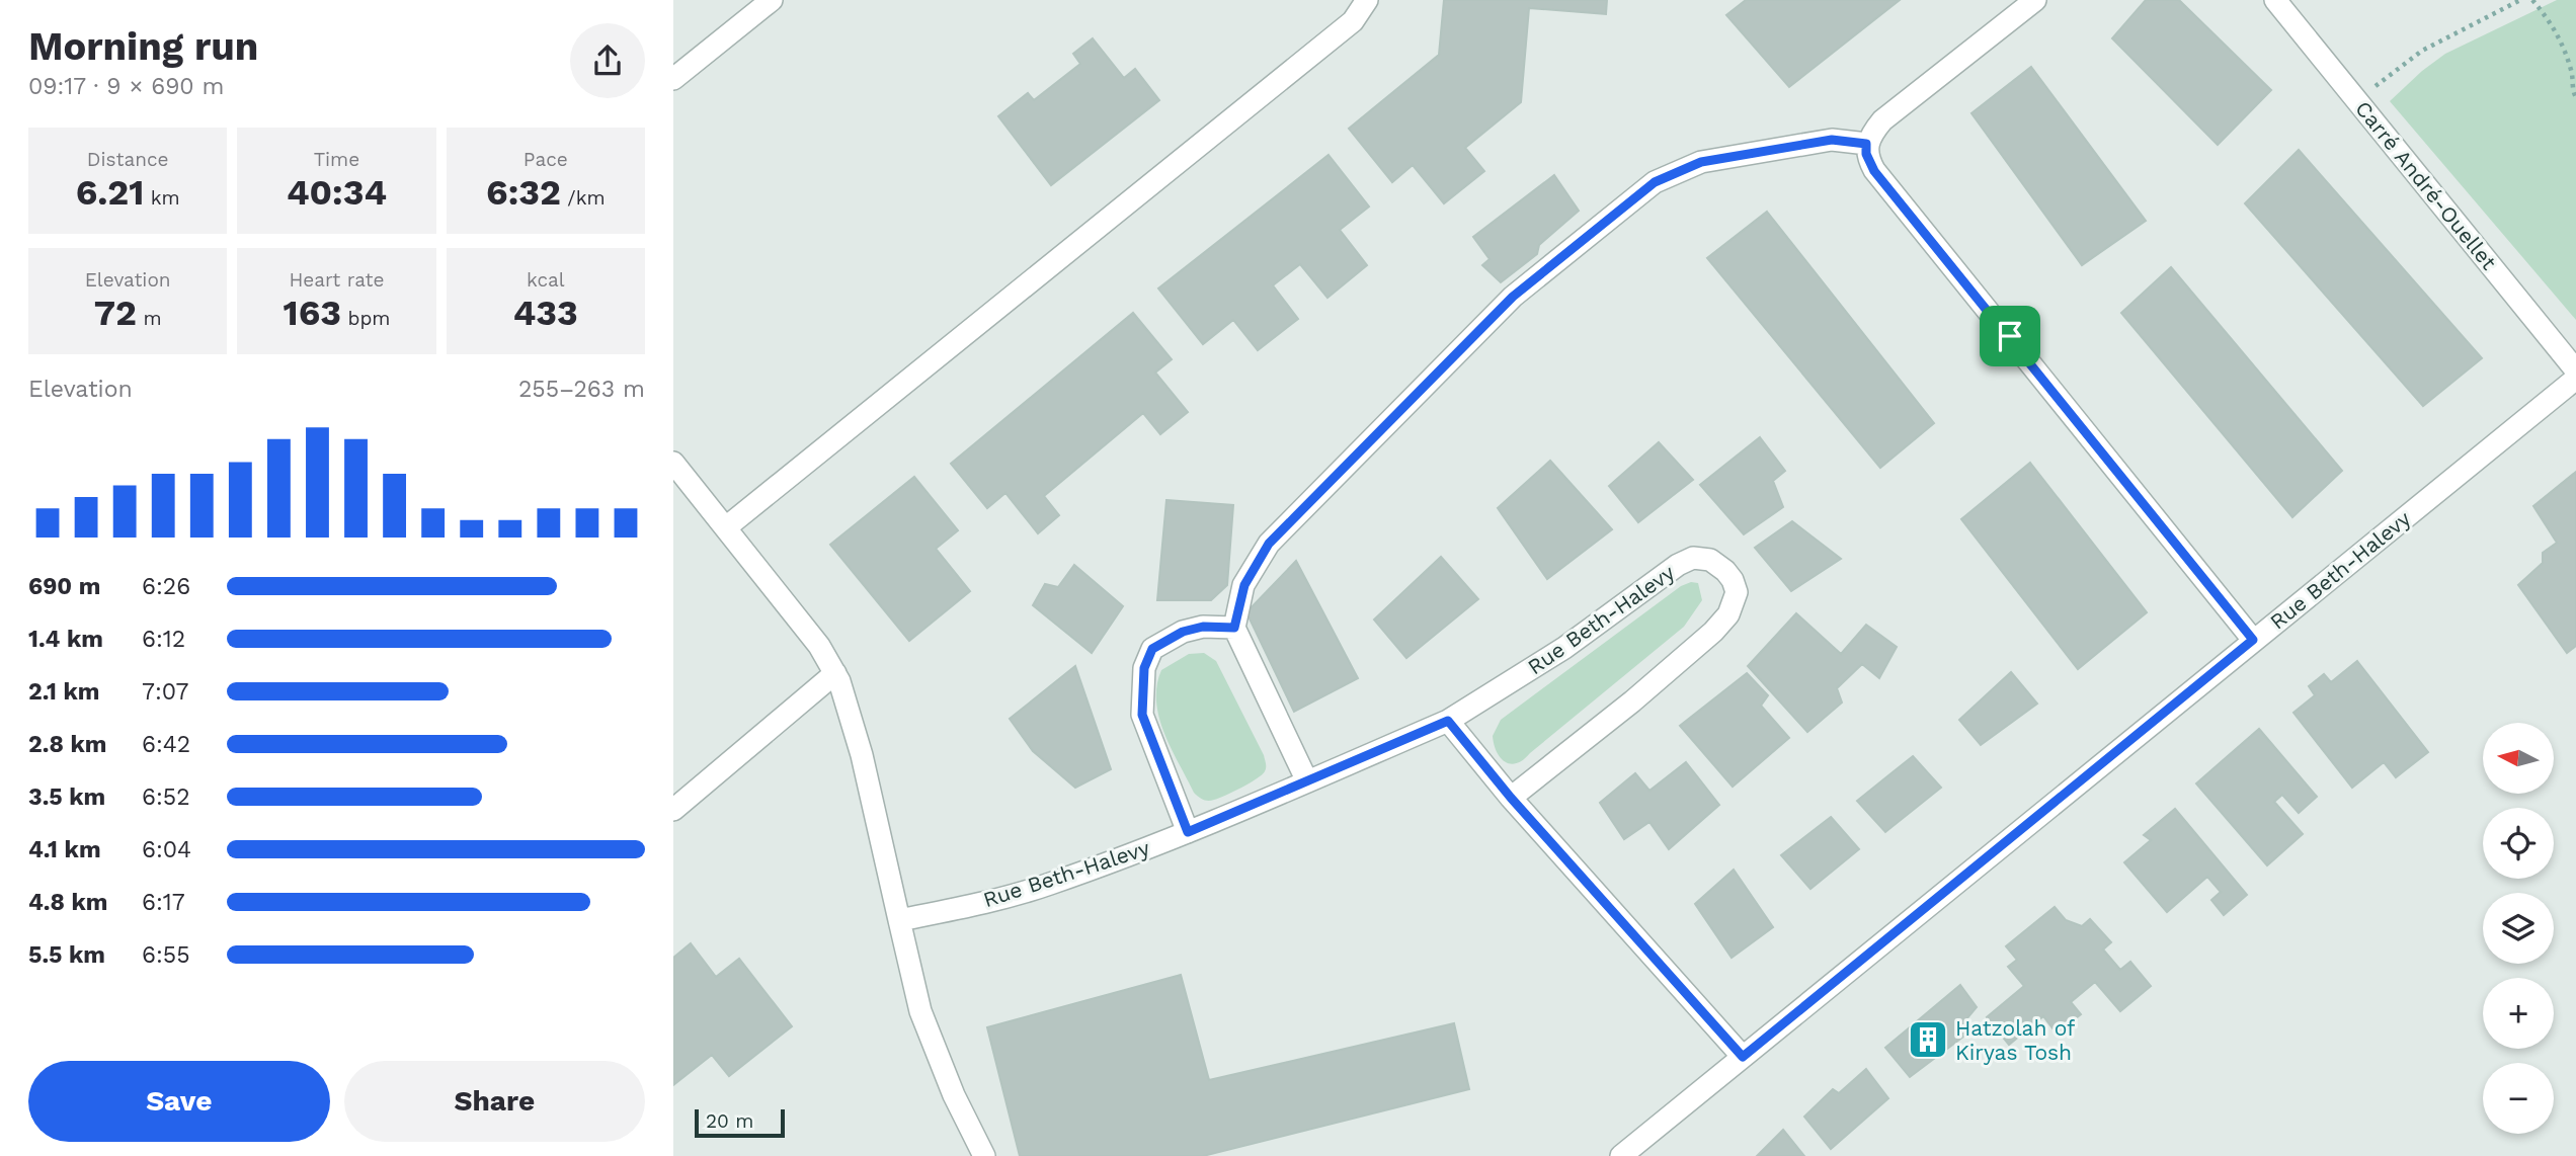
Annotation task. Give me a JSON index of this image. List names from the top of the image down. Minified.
{"streets":{"street":["Carré André-Ouellet","Rue Beth-Halevy"]},"places":{"building":["Hatzolah of Kiryas Tosh"]},"scale_bar":"20 m","north":"left","page":{"heading":["Morning run","09:17 · 9 × 690 m"],"stats":[["Distance","6.21 km"],["Time","40:34"],["Pace","6:32 /km"],["Elevation","72 m"],["Heart rate","163 bpm"],["kcal","433"]],"chart":["Elevation","255–263 m"],"list":[{"name":"690 m","note":"6:26"},{"name":"1.4 km","note":"6:12"},{"name":"2.1 km","note":"7:07"},{"name":"2.8 km","note":"6:42"},{"name":"3.5 km","note":"6:52"},{"name":"4.1 km","note":"6:04"},{"name":"4.8 km","note":"6:17"},{"name":"5.5 km","note":"6:55"}],"map_buttons":["+","−"],"buttons":["Save","Share"],"scale":"20 m"}}
